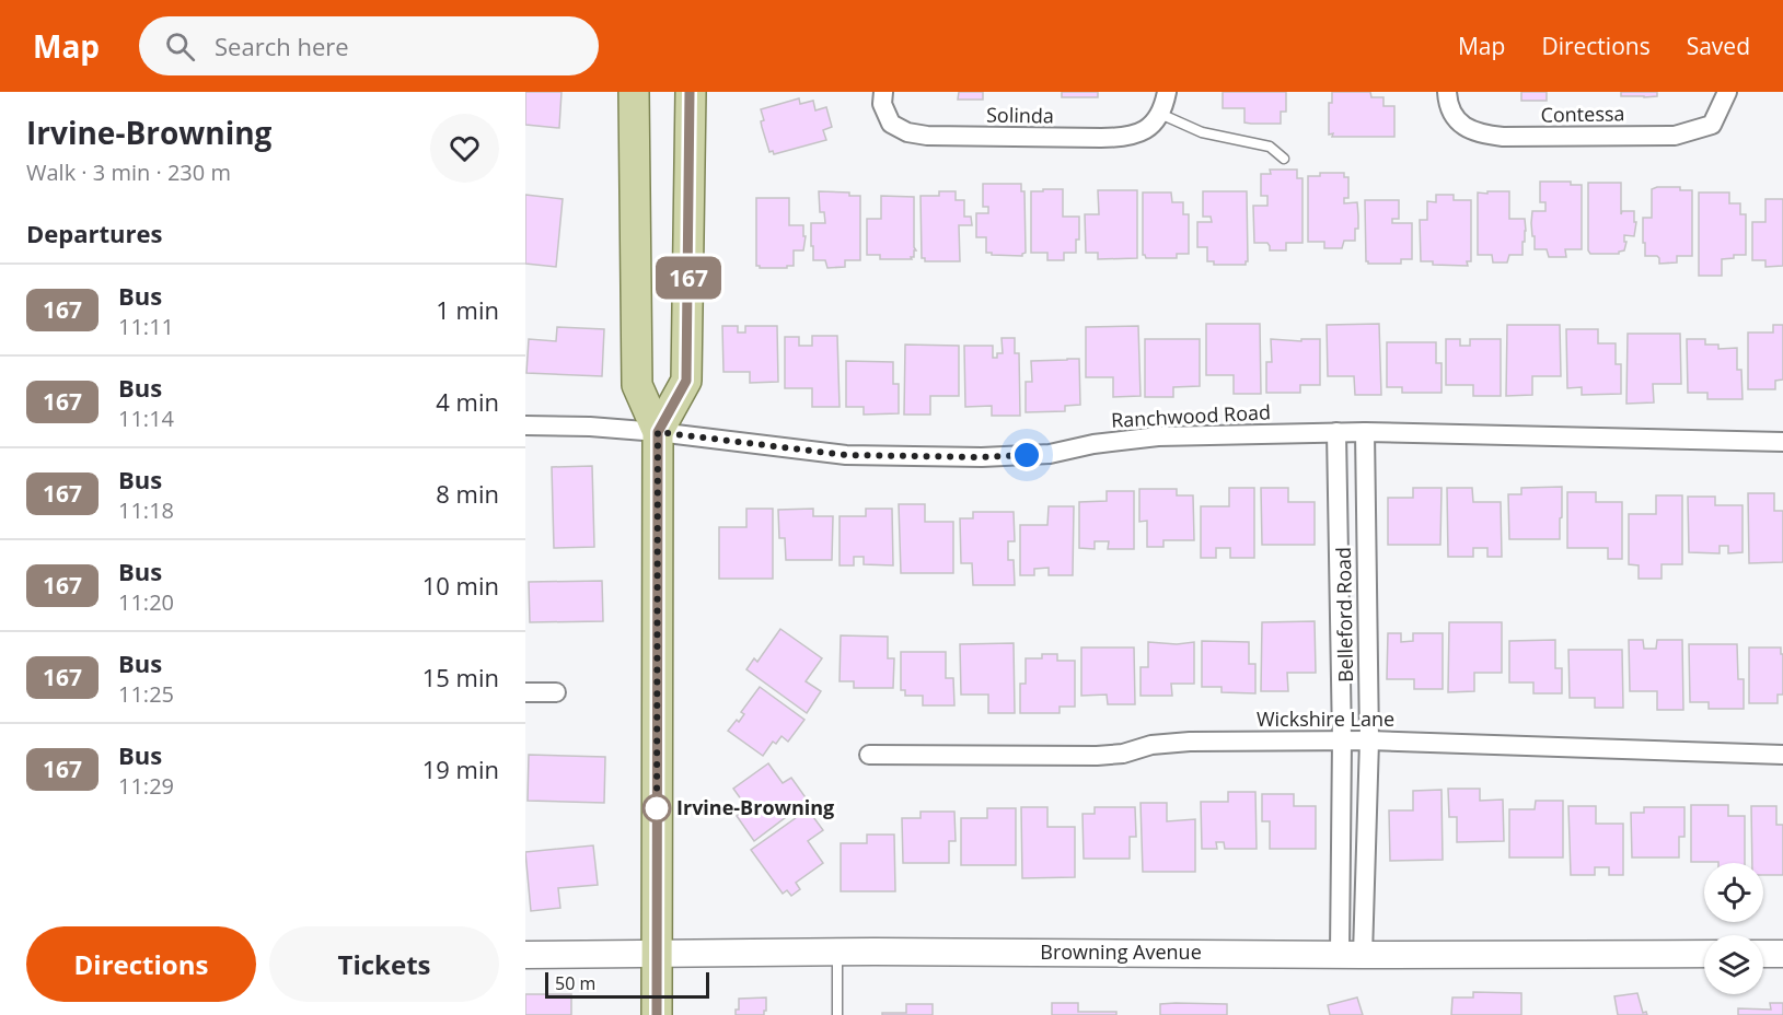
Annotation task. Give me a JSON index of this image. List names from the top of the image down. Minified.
{"streets":{"street":["Contessa","Solinda","Ranchwood Road","Belleford Road","Wickshire Lane","Browning Avenue"]},"crossings":[["Ranchwood Road","Belleford Road"],["Belleford Road","Wickshire Lane"],["Belleford Road","Browning Avenue"]],"places":["Irvine-Browning"],"lines":["bus line 167"],"scale_bar":"50 m","page":{"header":"Map","search":"Search here","nav":["Map","Directions","Saved"],"heading":[["Irvine-Browning","Walk · 3 min · 230 m"],"Departures"],"on_map":"167","list":[{"mark":"167","name":"Bus","note":"11:11","value":"1 min"},{"mark":"167","name":"Bus","note":"11:14","value":"4 min"},{"mark":"167","name":"Bus","note":"11:18","value":"8 min"},{"mark":"167","name":"Bus","note":"11:20","value":"10 min"},{"mark":"167","name":"Bus","note":"11:25","value":"15 min"},{"mark":"167","name":"Bus","note":"11:29","value":"19 min"}],"buttons":["Directions","Tickets"],"scale":"50 m"}}
